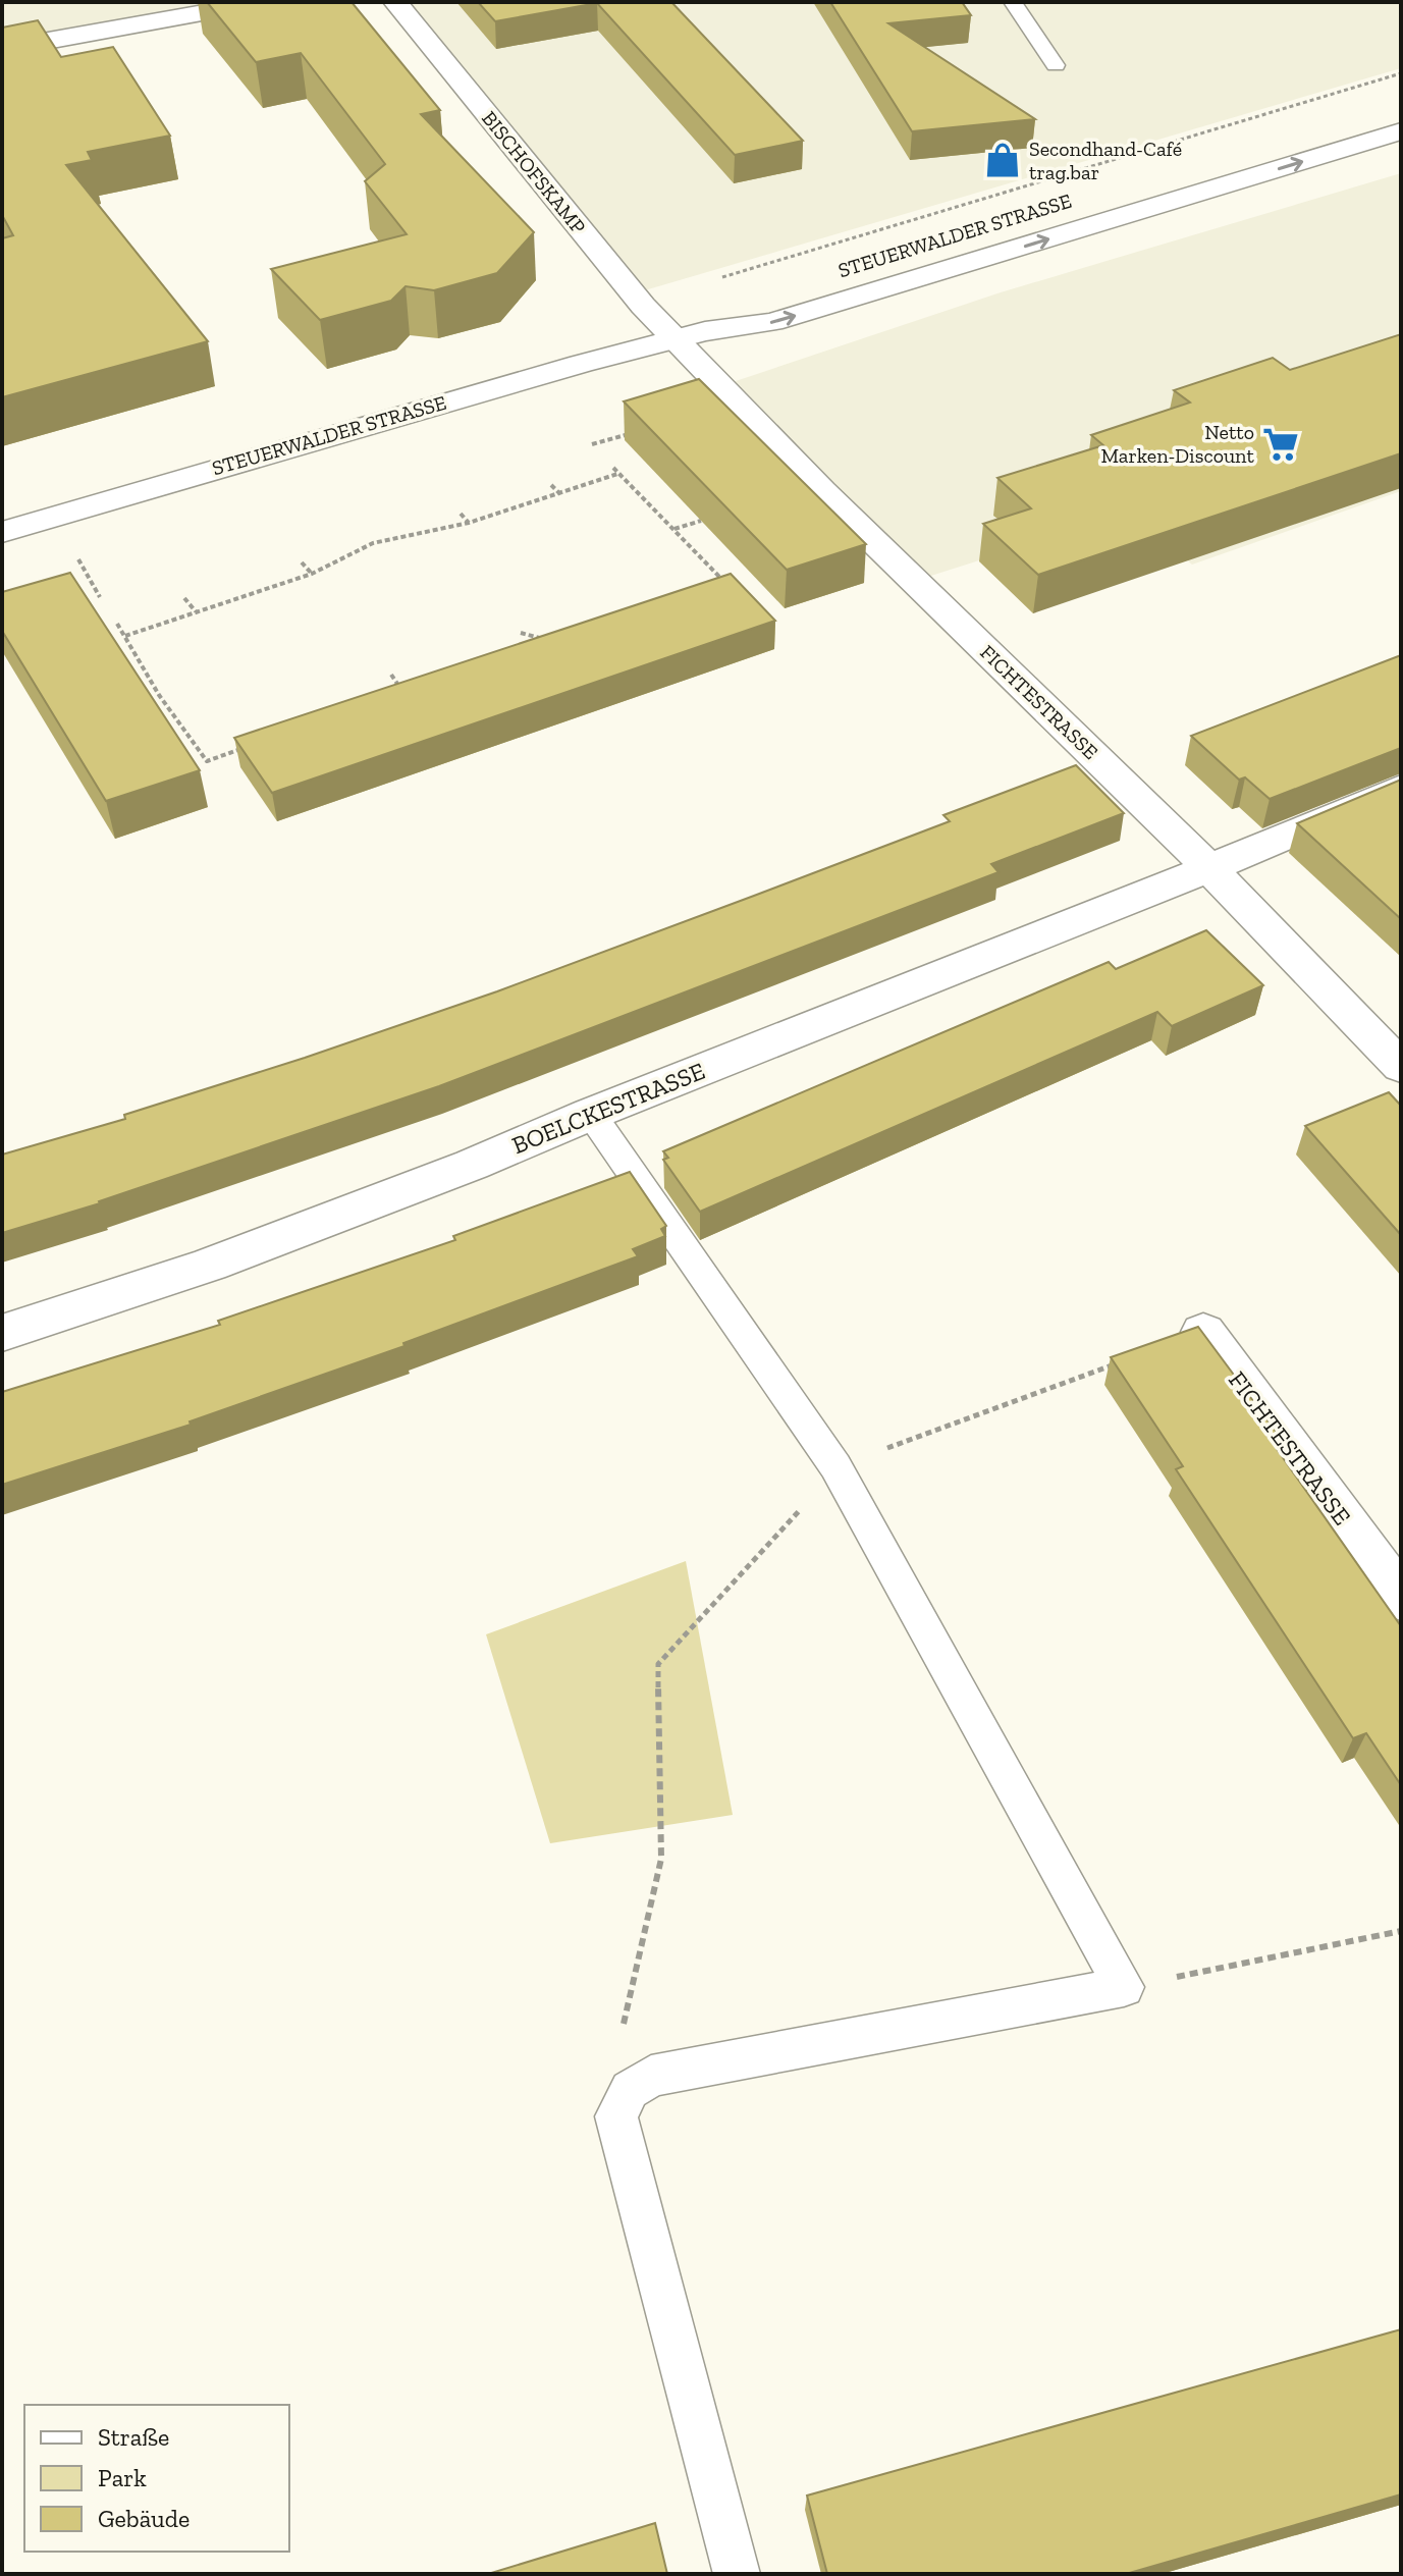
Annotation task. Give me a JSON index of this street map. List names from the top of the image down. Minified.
{"streets":{"street":["BISCHOFSKAMP","STEUERWALDER STRASSE","FICHTESTRASSE","BOELCKESTRASSE"]},"crossings":[["BISCHOFSKAMP","STEUERWALDER STRASSE"],["BISCHOFSKAMP","FICHTESTRASSE"],["STEUERWALDER STRASSE","FICHTESTRASSE"],["FICHTESTRASSE","BOELCKESTRASSE"]],"one_way":["STEUERWALDER STRASSE"],"places":{"shop":["Secondhand-Café trag.bar"],"supermarket":["Netto Marken-Discount"]},"legend":["Straße","Park","Gebäude"]}
